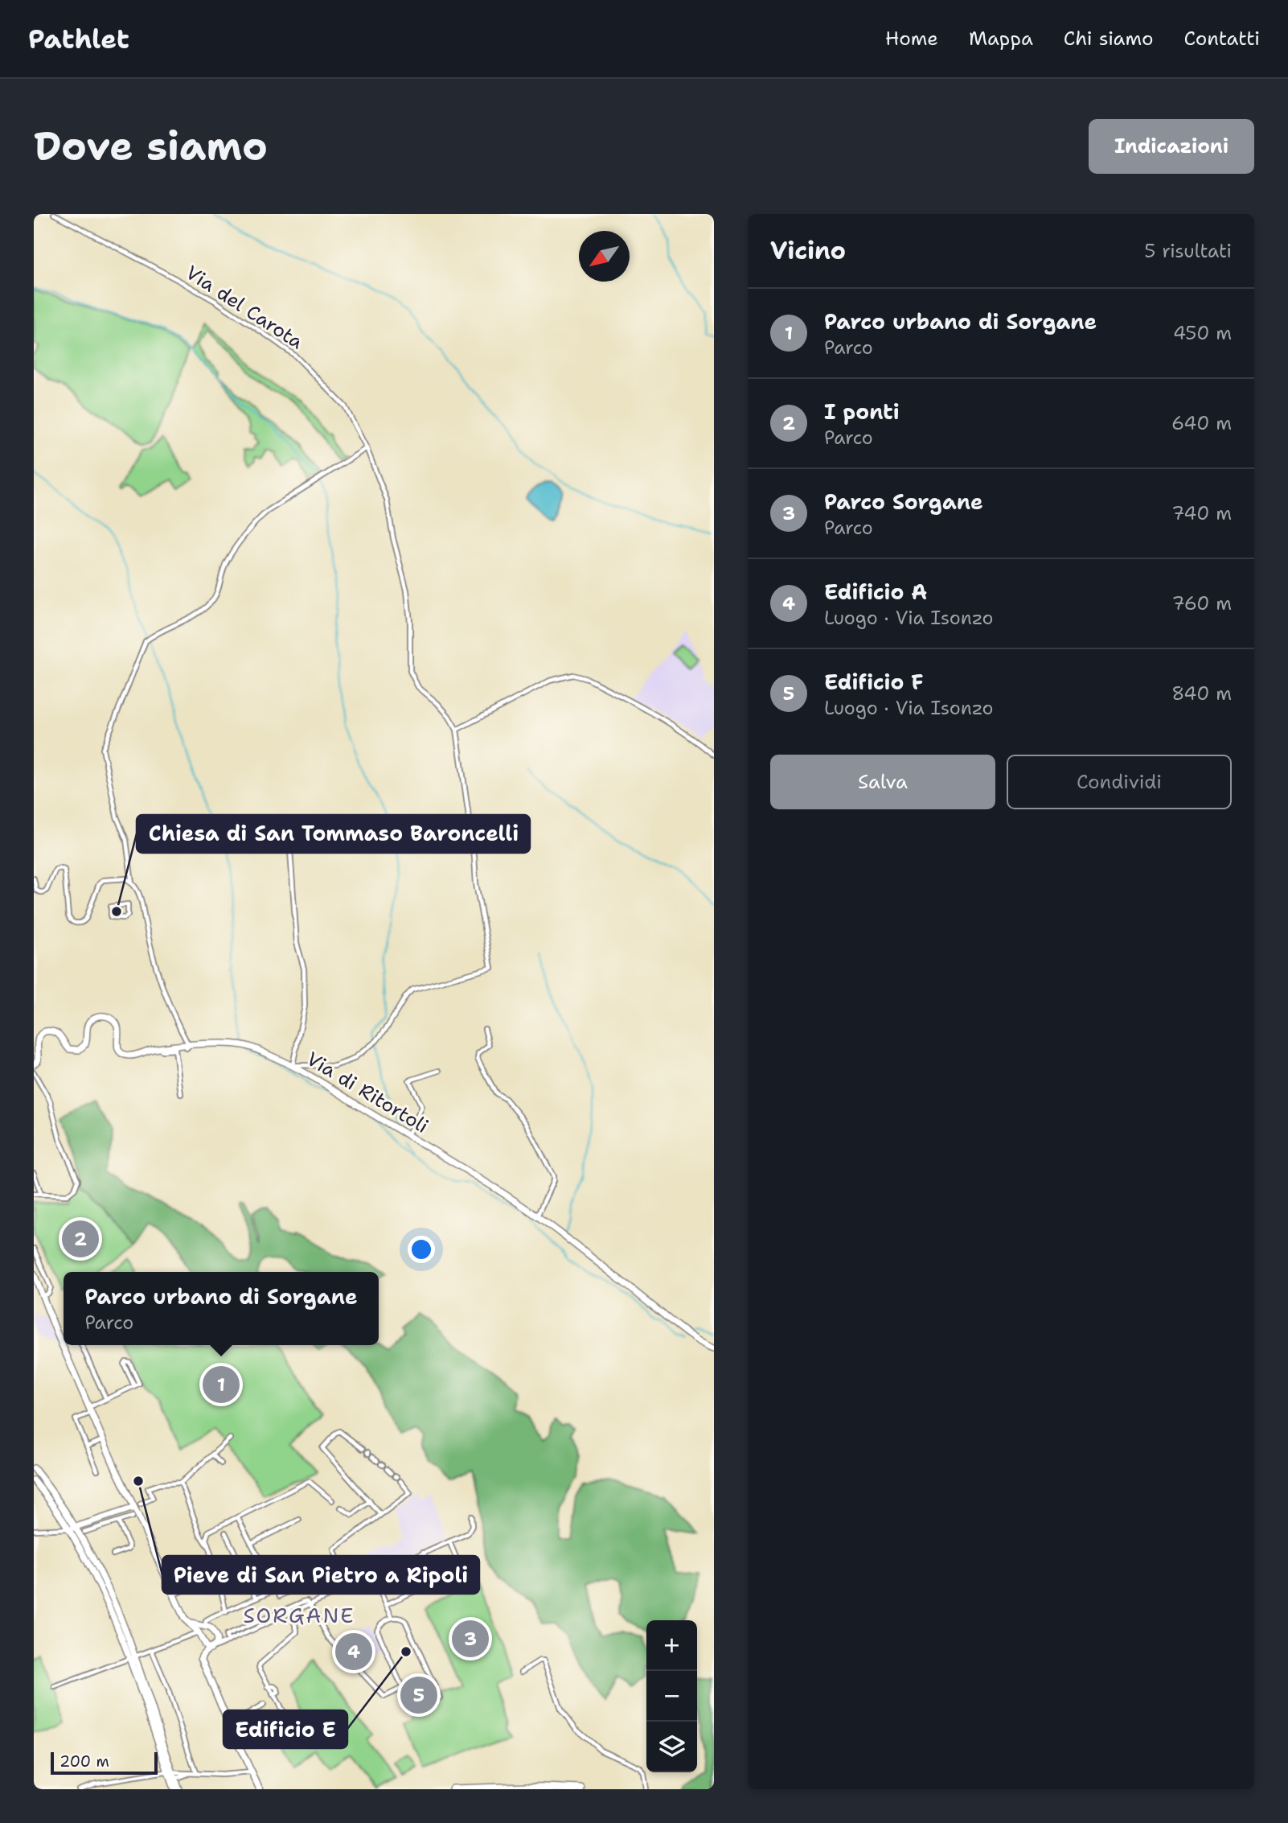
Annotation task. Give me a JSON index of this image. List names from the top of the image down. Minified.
{"streets":{"street":["Via del Carota","Via di Ritortoli"]},"districts":["SORGANE"],"places":["Chiesa di San Tommaso Baroncelli","Pieve di San Pietro a Ripoli","Edificio E"],"scale_bar":"200 m","north":"bottom left","page":{"header":"Pathlet","nav":["Home","Mappa","Chi siamo","Contatti"],"buttons":["Indicazioni",["Salva","Condividi"]],"title":"Dove siamo","heading":["Vicino","5 risultati"],"list":[{"mark":"1","name":"Parco urbano di Sorgane","note":"Parco","value":"450 m"},{"mark":"2","name":"I ponti","note":"Parco","value":"640 m"},{"mark":"3","name":"Parco Sorgane","note":"Parco","value":"740 m"},{"mark":"4","name":"Edificio A","note":"Luogo · Via Isonzo","value":"760 m"},{"mark":"5","name":"Edificio F","note":"Luogo · Via Isonzo","value":"840 m"}],"pins":["2","1","3","4","5"],"popup":["Parco urbano di Sorgane","Parco"],"map_buttons":["+","−"],"scale":"200 m"}}
